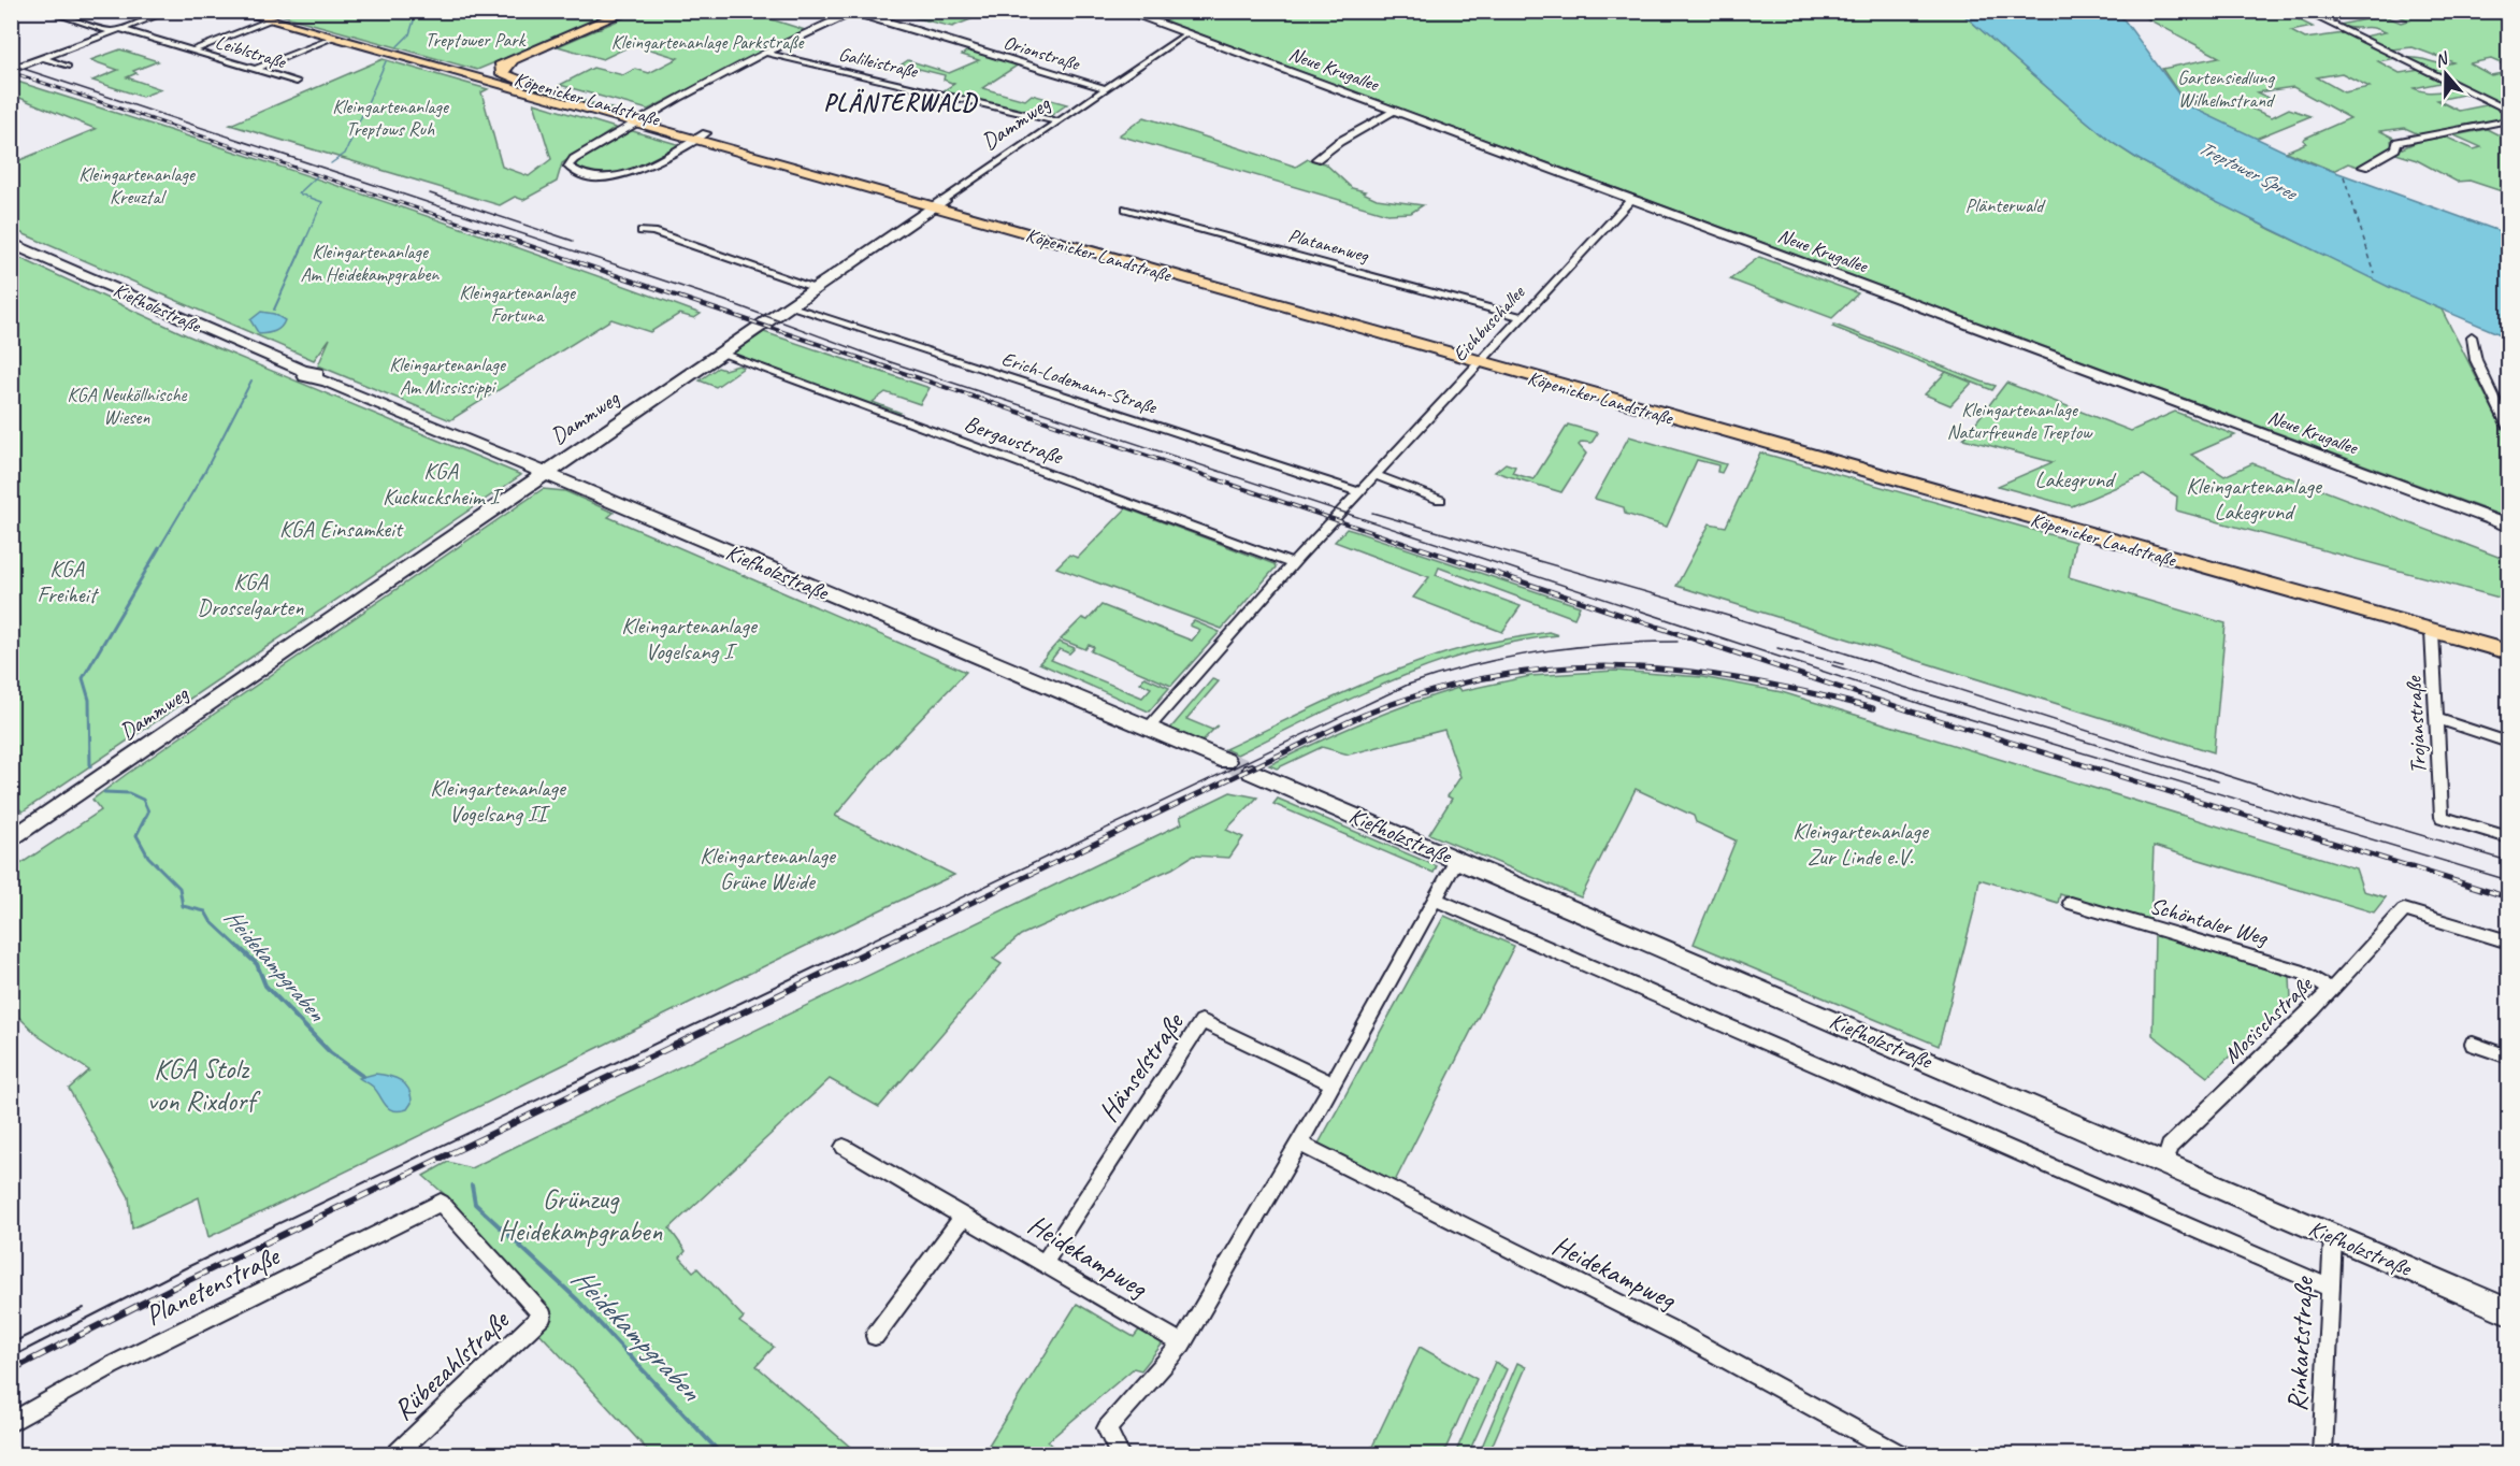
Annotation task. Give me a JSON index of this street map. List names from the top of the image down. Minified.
{"streets":{"main road":["Köpenicker Landstraße"],"street":["Leiblstraße","Orionstraße","Galileistraße","Neue Krugallee","Dammweg","Platanenweg","Kiefholzstraße","Eichbuschallee","Erich-Lodemann-Straße","Bergaustraße","Trojanstraße","Schöntaler Weg","Mosischstraße","Hänselstraße","Heidekampweg","Planetenstraße","Rinkartstraße","Rübezahlstraße"]},"crossings":[["Orionstraße","Dammweg"],["Galileistraße","Dammweg"],["Neue Krugallee","Dammweg"],["Neue Krugallee","Eichbuschallee"],["Köpenicker Landstraße","Dammweg"],["Köpenicker Landstraße","Eichbuschallee"],["Köpenicker Landstraße","Trojanstraße"],["Dammweg","Kiefholzstraße"],["Dammweg","Erich-Lodemann-Straße"],["Dammweg","Bergaustraße"],["Platanenweg","Eichbuschallee"],["Kiefholzstraße","Eichbuschallee"],["Kiefholzstraße","Mosischstraße"],["Kiefholzstraße","Rinkartstraße"],["Eichbuschallee","Erich-Lodemann-Straße"],["Eichbuschallee","Bergaustraße"],["Schöntaler Weg","Mosischstraße"],["Hänselstraße","Heidekampweg"],["Planetenstraße","Rübezahlstraße"]],"districts":["PLÄNTERWALD"],"water":["Treptower Spree","Heidekampgraben"],"parks":["Treptower Park","Kleingartenanlage Parkstraße","Gartensiedlung Wilhelmstrand","Kleingartenanlage Treptows Ruh","Kleingartenanlage Kreuztal","Plänterwald","Kleingartenanlage Am Heidekampgraben","Kleingartenanlage Fortuna","Kleingartenanlage Am Mississippi","KGA Neuköllnische Wiesen","Kleingartenanlage Naturfreunde Treptow","KGA Kuckucksheim I","Lakegrund","Kleingartenanlage Lakegrund","KGA Einsamkeit","KGA Freiheit","KGA Drosselgarten","Kleingartenanlage Vogelsang I","Kleingartenanlage Vogelsang II","Kleingartenanlage Zur Linde e.V.","Kleingartenanlage Grüne Weide","KGA Stolz von Rixdorf","Grünzug Heidekampgraben"],"north":"top"}
